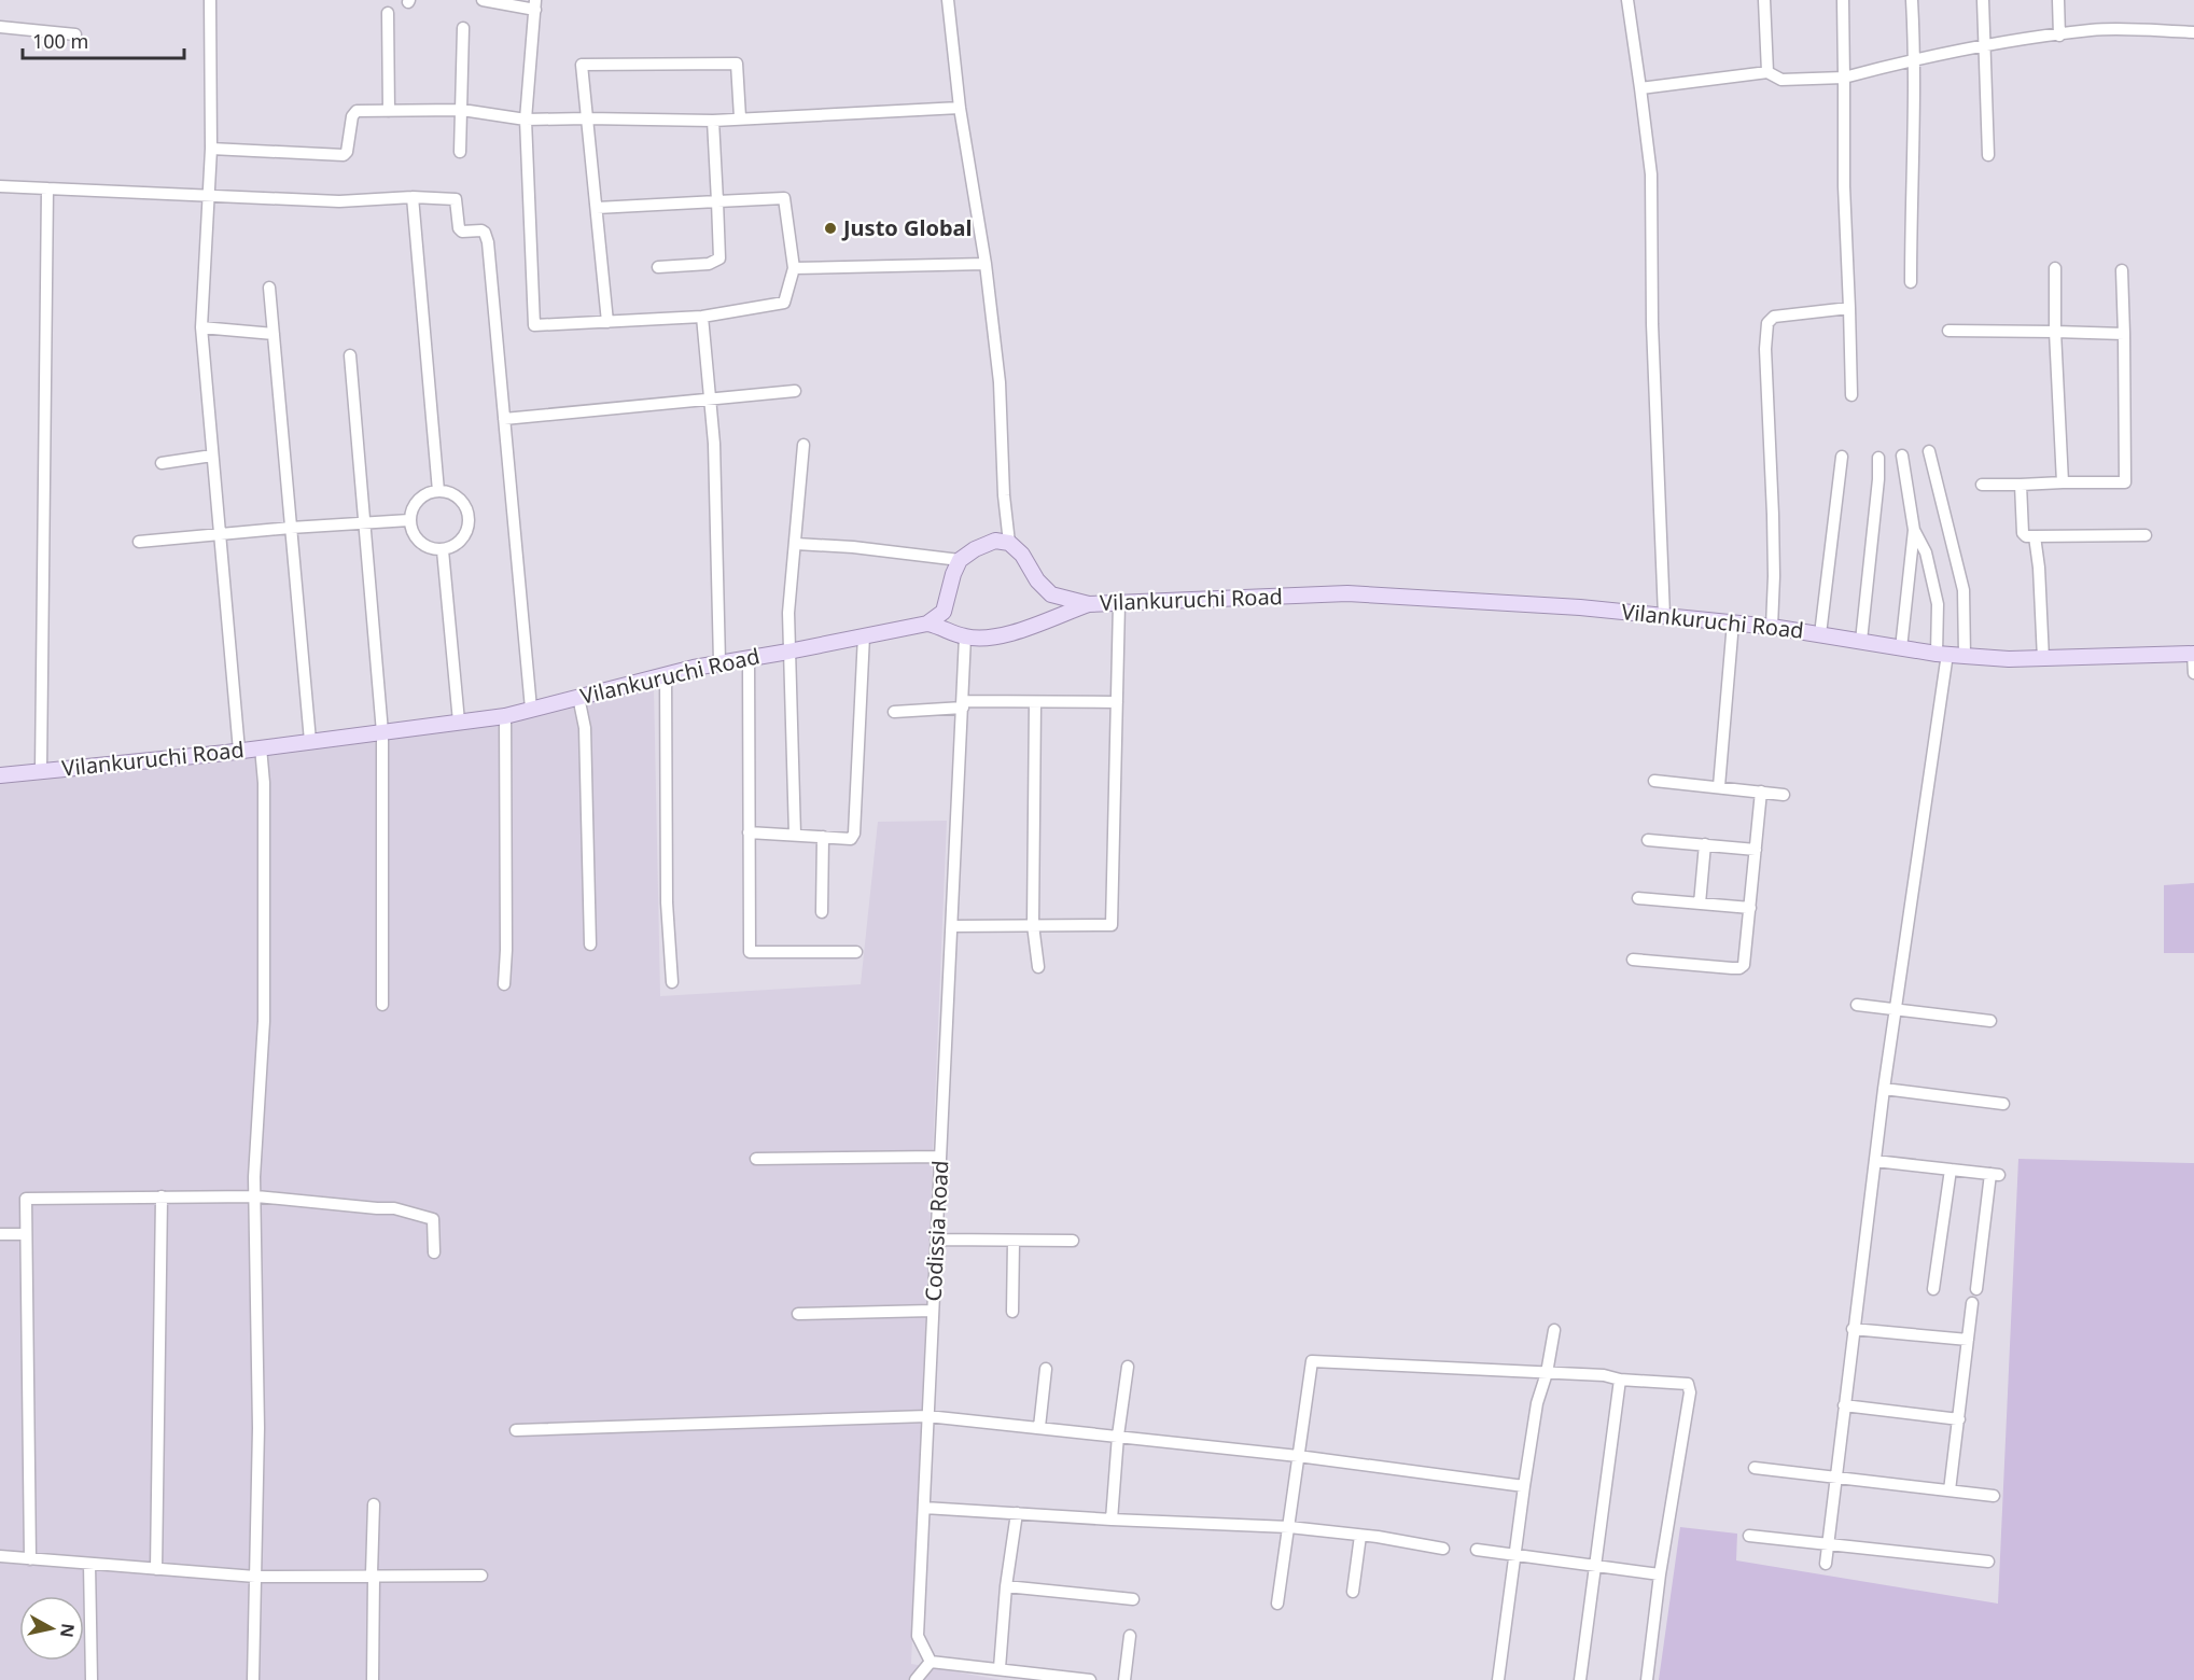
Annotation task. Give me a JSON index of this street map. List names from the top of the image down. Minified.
{"streets":{"main road":["Vilankuruchi Road"],"street":["Codissia Road"]},"places":["Justo Global"],"scale_bar":"100 m","north":"right"}
